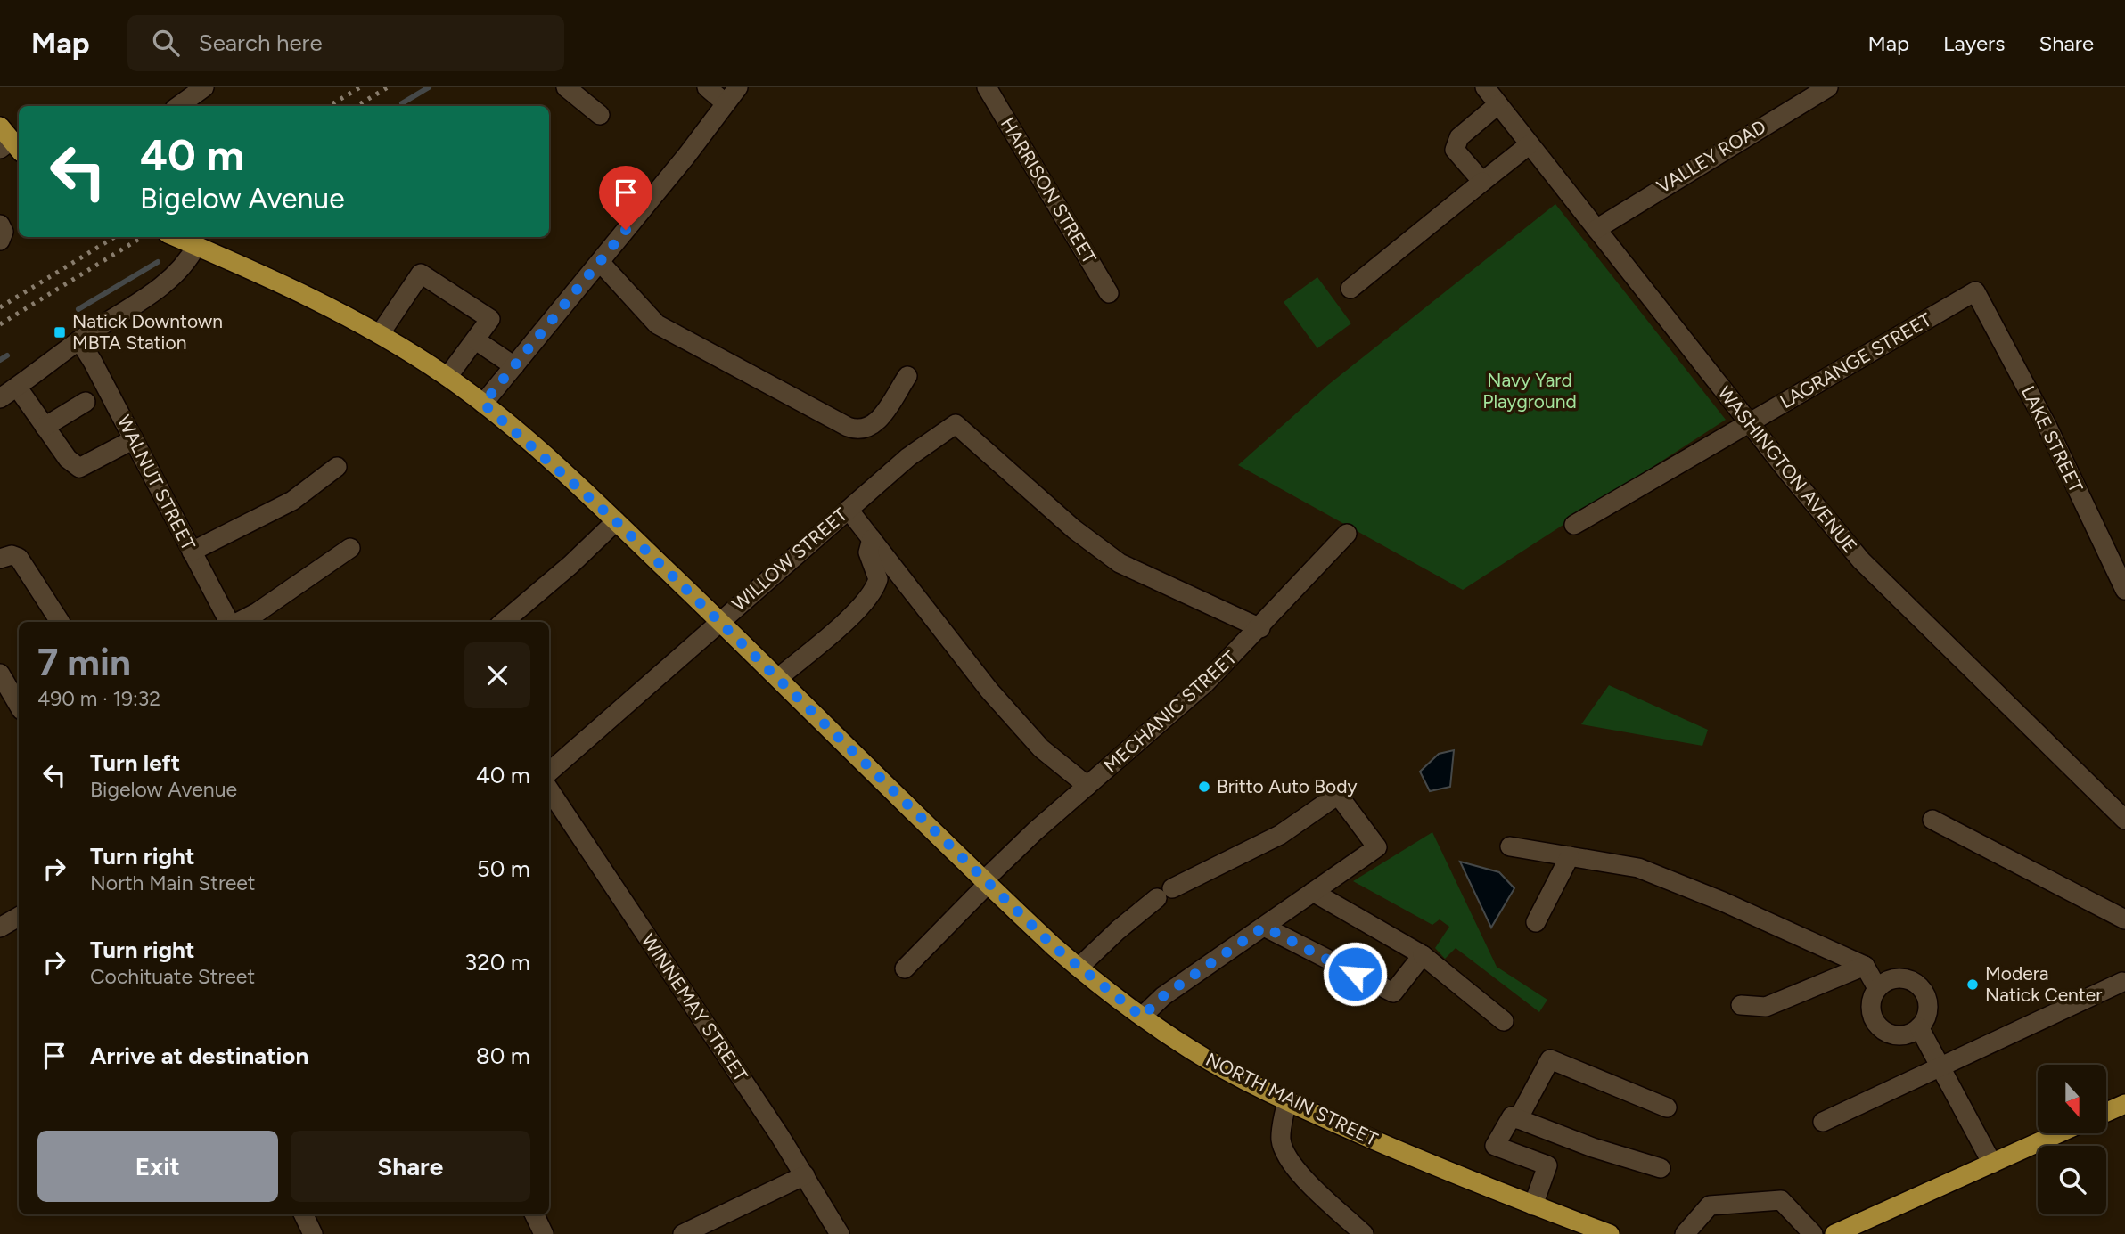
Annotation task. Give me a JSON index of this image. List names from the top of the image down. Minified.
{"streets":{"main road":["NORTH MAIN STREET"],"street":["VALLEY ROAD","HARRISON STREET","LAGRANGE STREET","LAKE STREET","WASHINGTON AVENUE","WALNUT STREET","WILLOW STREET","MECHANIC STREET","WINNEMAY STREET"]},"crossings":[["VALLEY ROAD","WASHINGTON AVENUE"],["LAGRANGE STREET","LAKE STREET"],["LAGRANGE STREET","WASHINGTON AVENUE"],["WILLOW STREET","MECHANIC STREET"],["WILLOW STREET","NORTH MAIN STREET"],["MECHANIC STREET","NORTH MAIN STREET"]],"parks":["Navy Yard Playground"],"places":{"transit":["Natick Downtown MBTA Station"],"other":["Britto Auto Body","Modera Natick Center"]},"north":"bottom","page":{"header":"Map","search":"Search here","nav":["Map","Layers","Share"],"turn":["40 m","Bigelow Avenue"],"heading":["7 min","490 m · 19:32"],"list":[{"name":"Turn left","note":"Bigelow Avenue","value":"40 m"},{"name":"Turn right","note":"North Main Street","value":"50 m"},{"name":"Turn right","note":"Cochituate Street","value":"320 m"},{"name":"Arrive at destination","value":"80 m"}],"buttons":["Exit","Share"]}}
